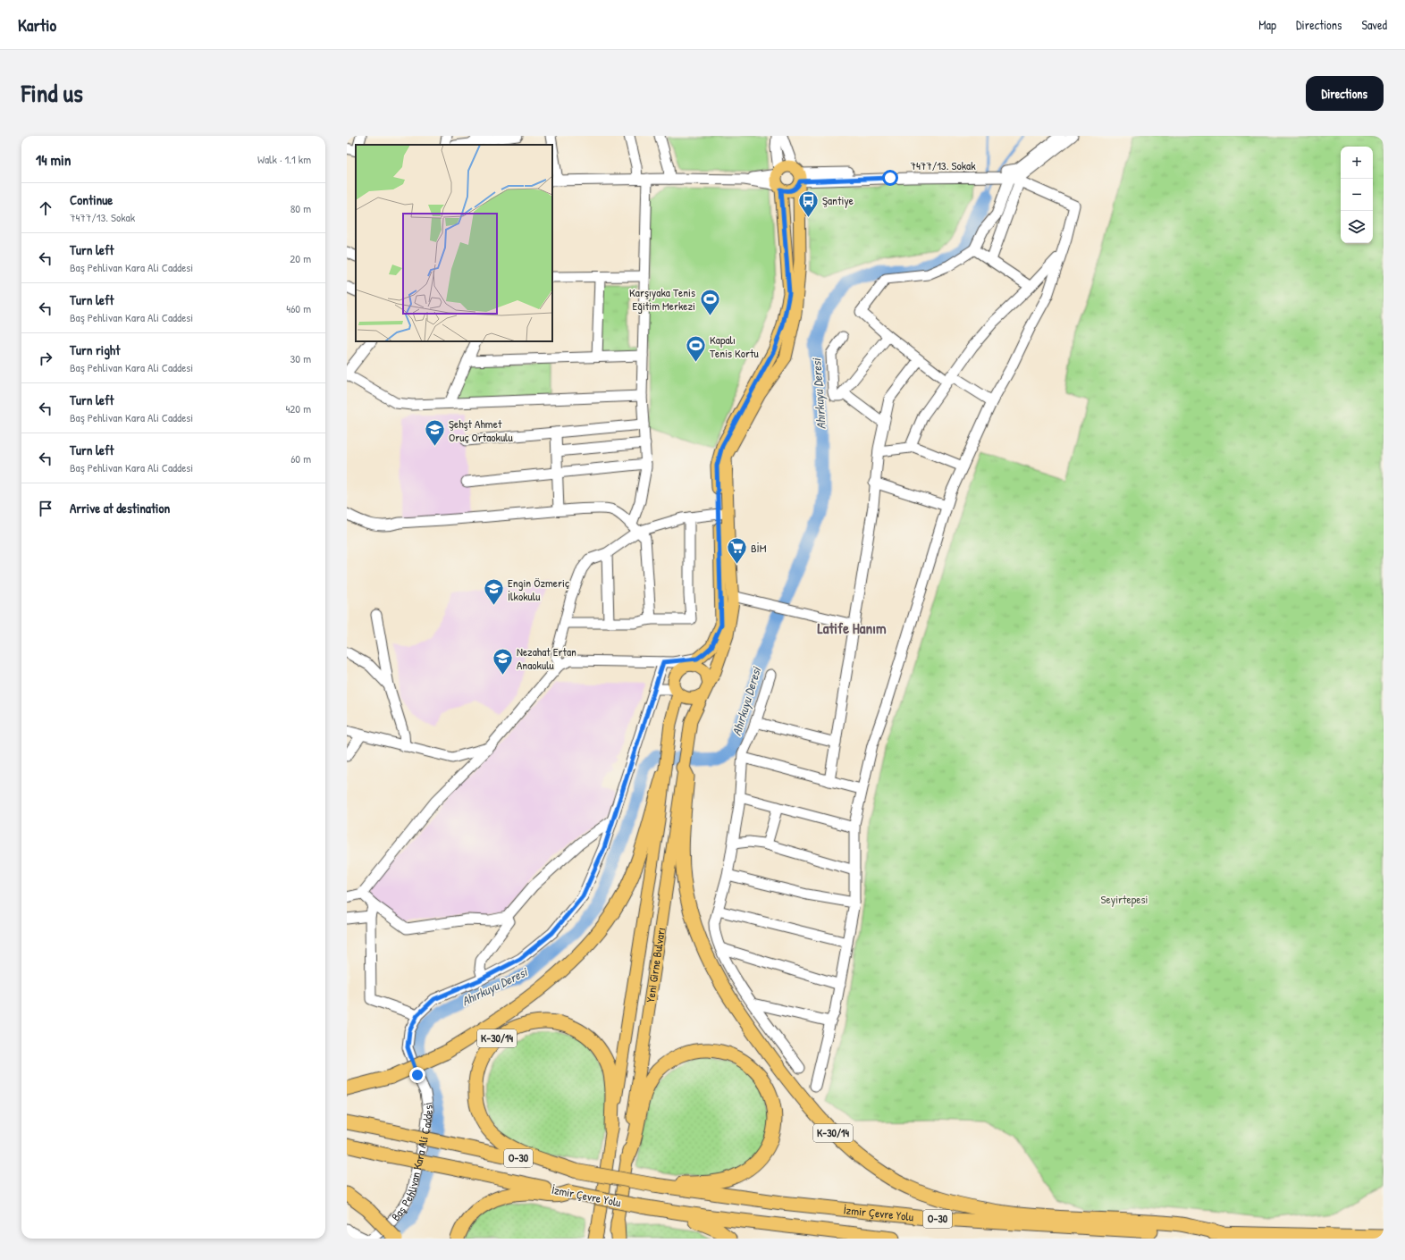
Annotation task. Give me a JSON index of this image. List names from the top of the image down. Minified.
{"streets":{"highway":["K-30/14","O-30","İzmir Çevre Yolu"],"main road":["Yeni Girne Bulvarı"],"street":["7477/13. Sokak","Baş Pehlivan Kara Ali Caddesi"]},"crossings":[["Yeni Girne Bulvarı","K-30/14"],["K-30/14","İzmir Çevre Yolu"]],"districts":["Latife Hanım"],"water":["Ahırkuyu Deresi"],"parks":["Seyirtepesi"],"places":{"bus stop":["Şantiye"],"sports":["Karşıyaka Tenis Eğitim Merkezi","Kapalı Tenis Kortu"],"school or university":["Şehşt Ahmet Oruç Ortaokulu","Engin Özmeriç İlkokulu","Nezahat Ertan Anaokulu"],"supermarket":["BİM"]},"page":{"header":"Kartio","nav":["Map","Directions","Saved"],"title":"Find us","buttons":"Directions","heading":["14 min","Walk · 1.1 km"],"map_buttons":["+","−"],"list":[["Continue","7477/13. Sokak","80 m"],["Turn left","Baş Pehlivan Kara Ali Caddesi","20 m"],["Turn left","Baş Pehlivan Kara Ali Caddesi","460 m"],["Turn right","Baş Pehlivan Kara Ali Caddesi","30 m"],["Turn left","Baş Pehlivan Kara Ali Caddesi","420 m"],["Turn left","Baş Pehlivan Kara Ali Caddesi","60 m"],"Arrive at destination"]}}
